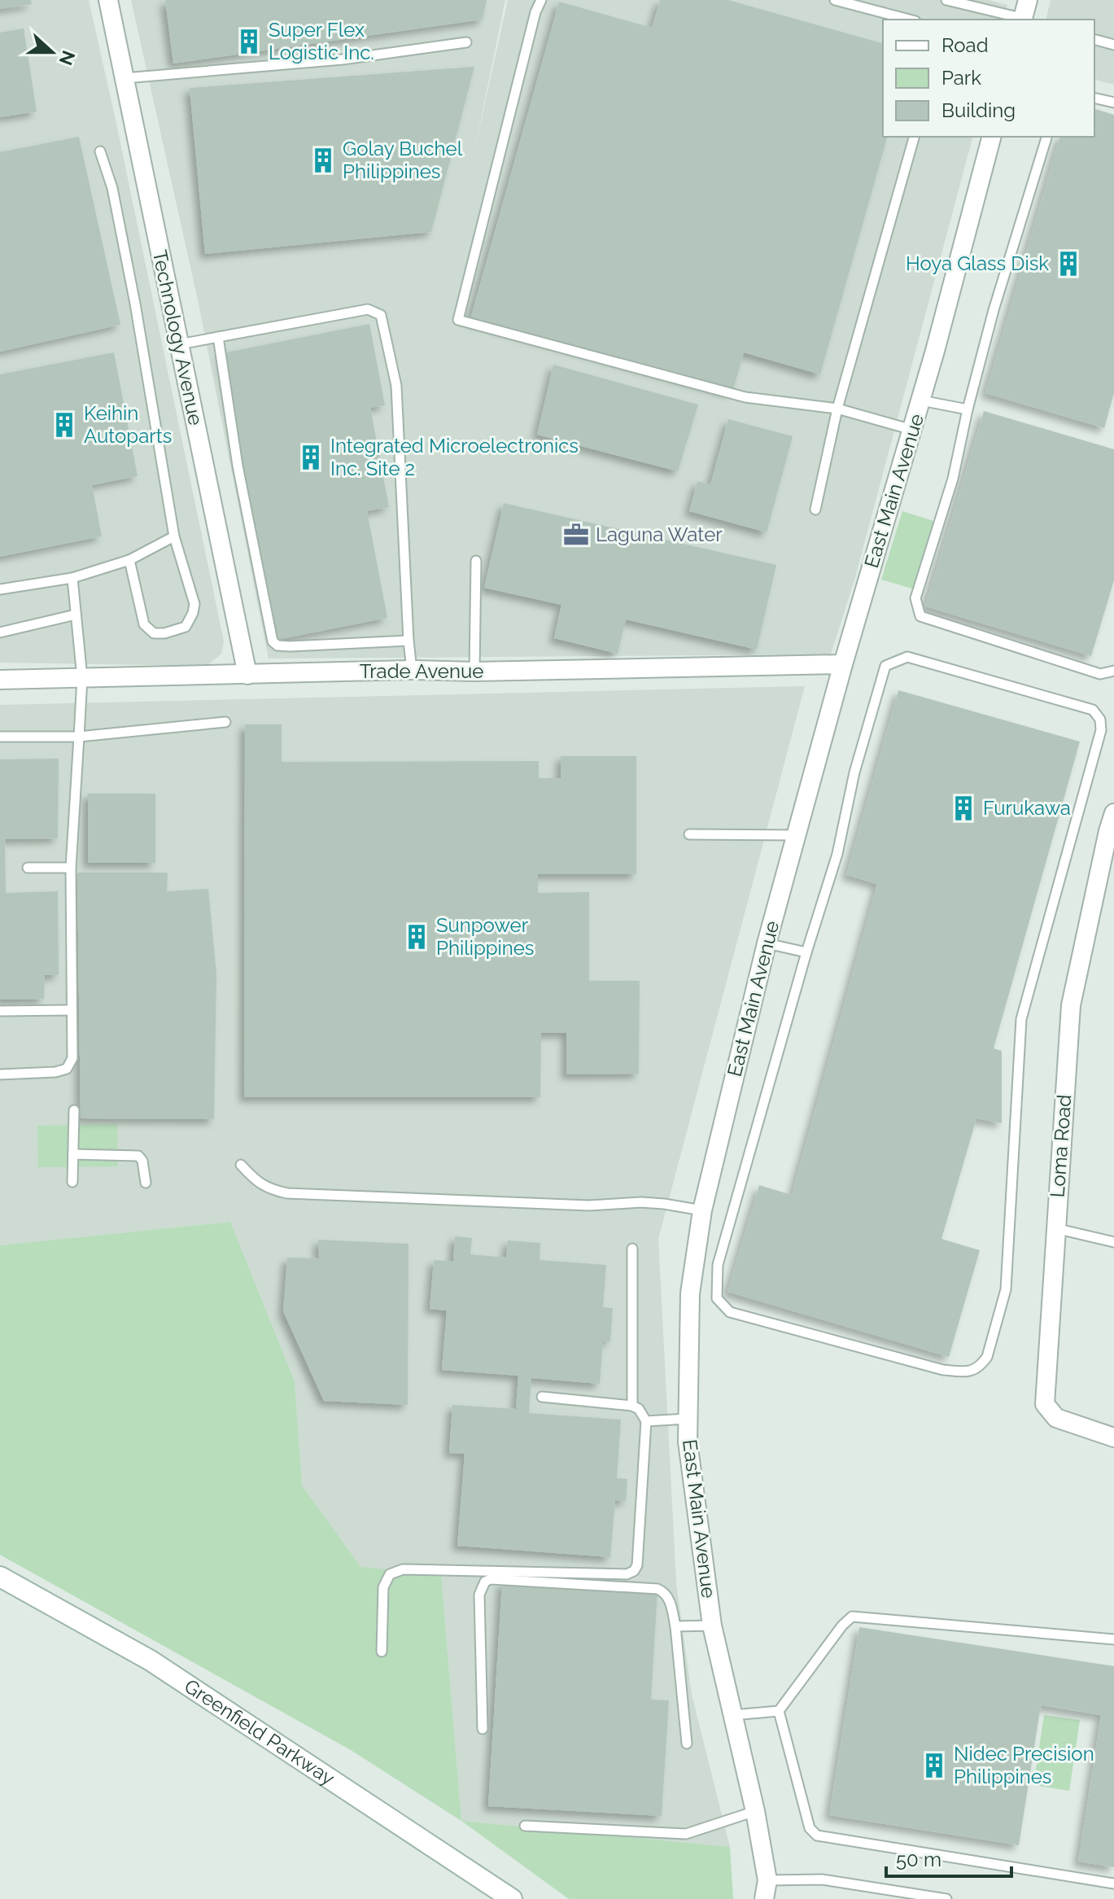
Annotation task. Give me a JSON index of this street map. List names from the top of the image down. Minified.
{"streets":{"main road":["Greenfield Parkway"],"street":["Technology Avenue","East Main Avenue","Trade Avenue","Loma Road"]},"crossings":[["Technology Avenue","Trade Avenue"],["East Main Avenue","Trade Avenue"]],"places":{"building":["Super Flex Logistic Inc.","Golay Buchel Philippines","Hoya Glass Disk","Keihin Autoparts","Integrated Microelectronics Inc. Site 2","Furukawa","Sunpower Philippines","Nidec Precision Philippines"],"office":["Laguna Water"]},"legend":["Road","Park","Building"],"scale_bar":"50 m","north":"right"}
